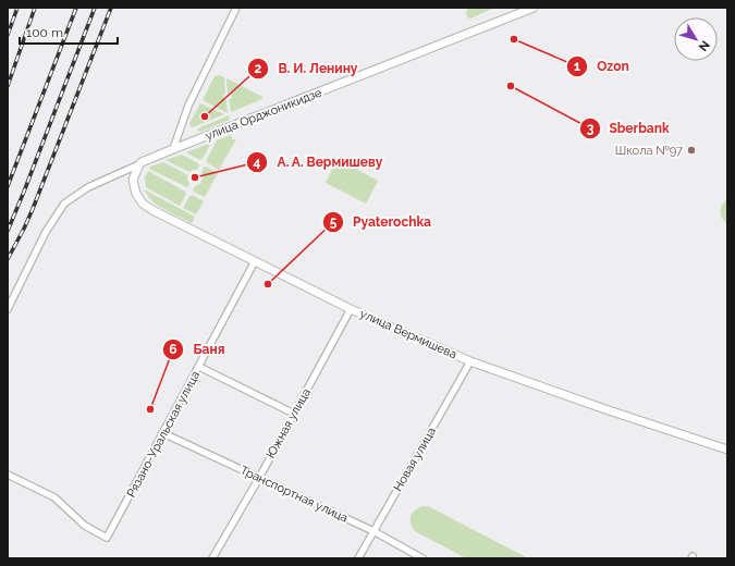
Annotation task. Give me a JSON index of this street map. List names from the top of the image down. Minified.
{"streets":{"street":["улица Орджоникидзе","улица Вермишева","Южная улица","Рязано-Уральская улица","Новая улица","Транспортная улица"]},"crossings":[["улица Орджоникидзе","улица Вермишева"],["улица Вермишева","Южная улица"],["улица Вермишева","Рязано-Уральская улица"],["улица Вермишева","Новая улица"],["Южная улица","Транспортная улица"],["Рязано-Уральская улица","Транспортная улица"],["Новая улица","Транспортная улица"]],"places":["Ozon","Sberbank","В. И. Ленину","Школа №97","А. А. Вермишеву","Pyaterochka","Баня"],"scale_bar":"100 m","north":"bottom right"}
